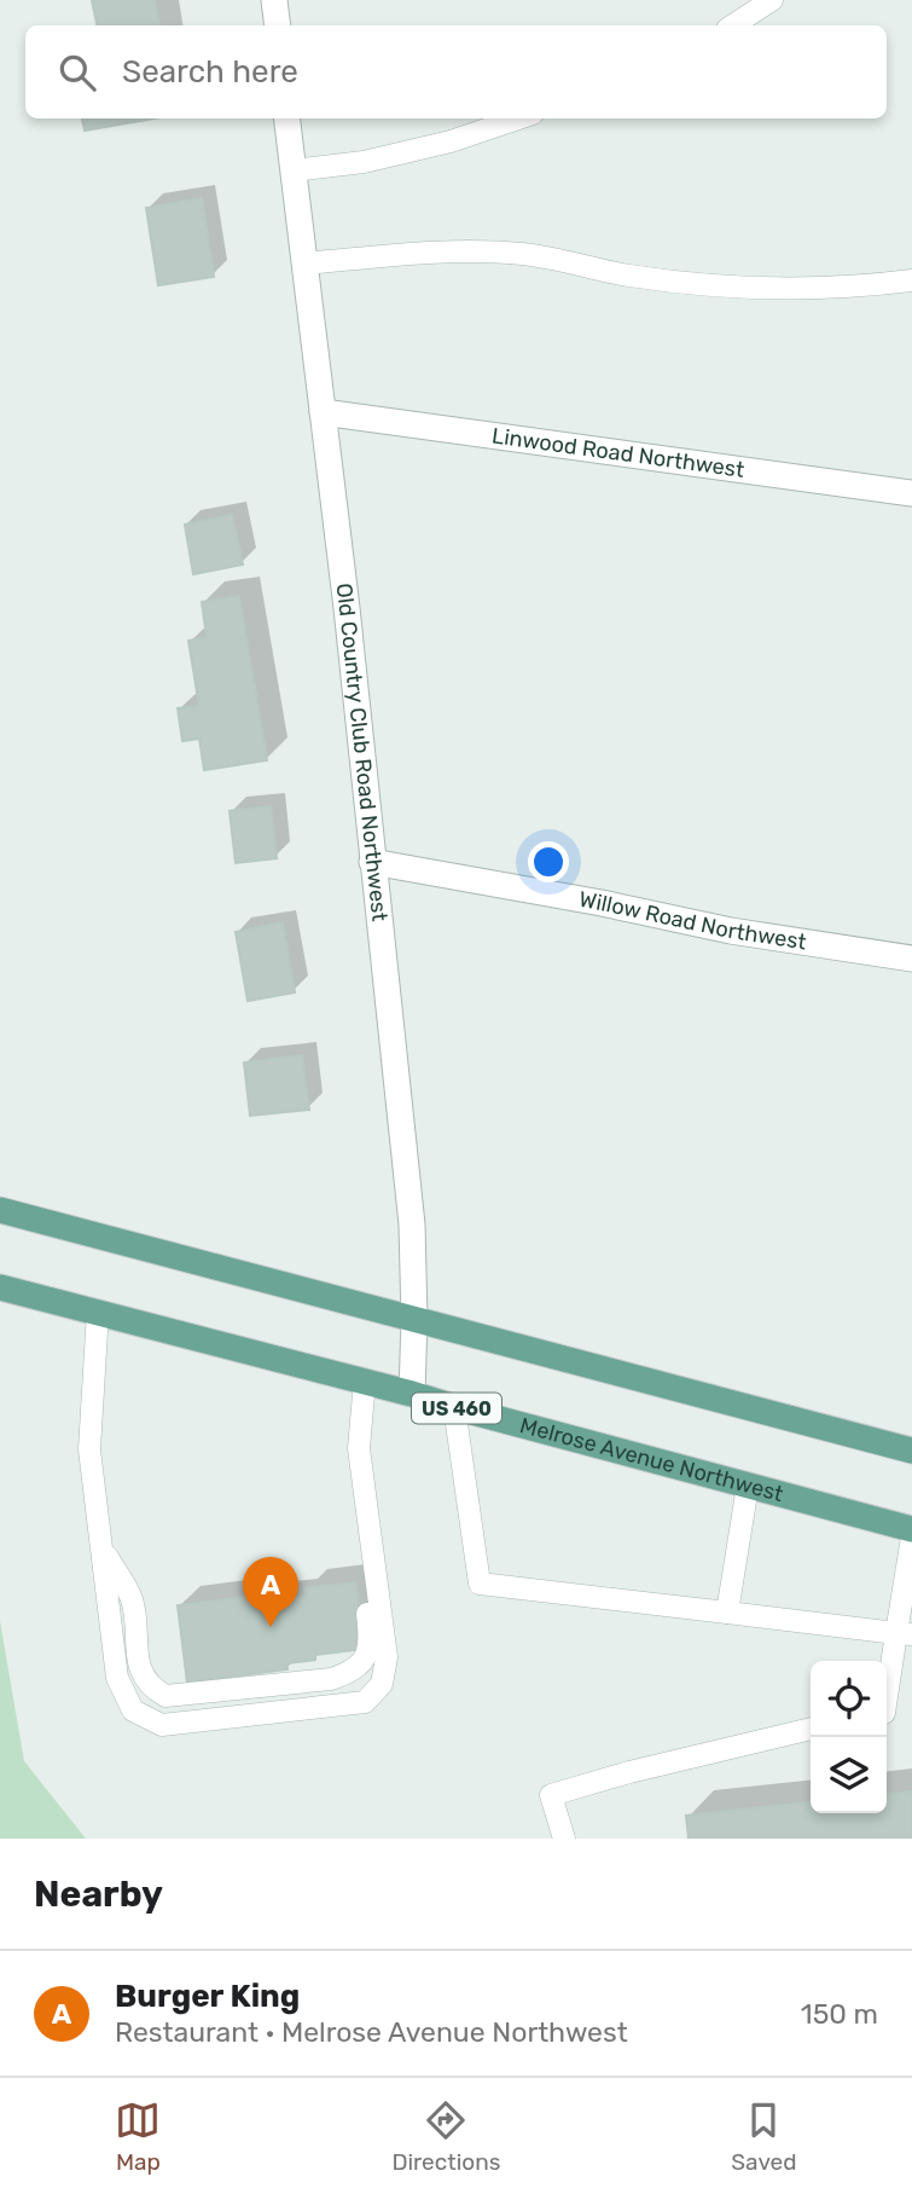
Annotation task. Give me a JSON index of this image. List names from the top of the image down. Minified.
{"streets":{"main road":["US 460","Melrose Avenue Northwest"],"street":["Linwood Road Northwest","Old Country Club Road Northwest","Willow Road Northwest"]},"crossings":[["Linwood Road Northwest","Old Country Club Road Northwest"],["Old Country Club Road Northwest","Willow Road Northwest"],["Old Country Club Road Northwest","Melrose Avenue Northwest"]],"page":{"search":"Search here","pins":"A","heading":"Nearby","list":[{"mark":"A","name":"Burger King","note":"Restaurant · Melrose Avenue Northwest","value":"150 m"}],"nav":["Map","Directions","Saved"]}}
